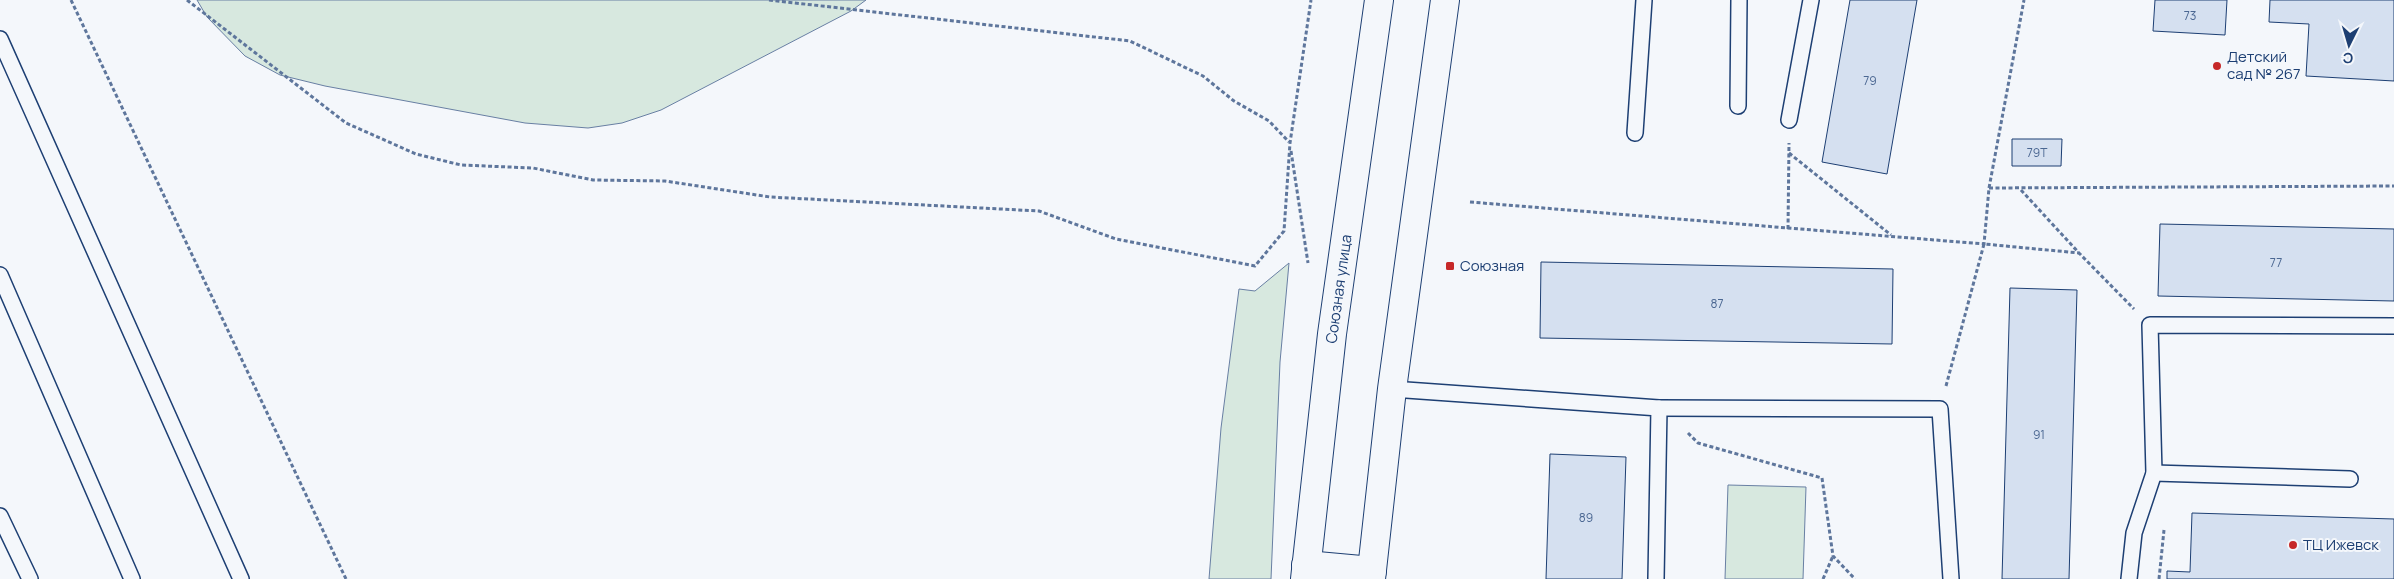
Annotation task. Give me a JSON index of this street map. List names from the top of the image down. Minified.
{"streets":{"main road":["Союзная улица"]},"places":{"other":["Детский сад № 267","ТЦ Ижевск"],"transit":["Союзная"]},"house_numbers":["73","79","79Т","77","87","91","89"],"north":"bottom"}
